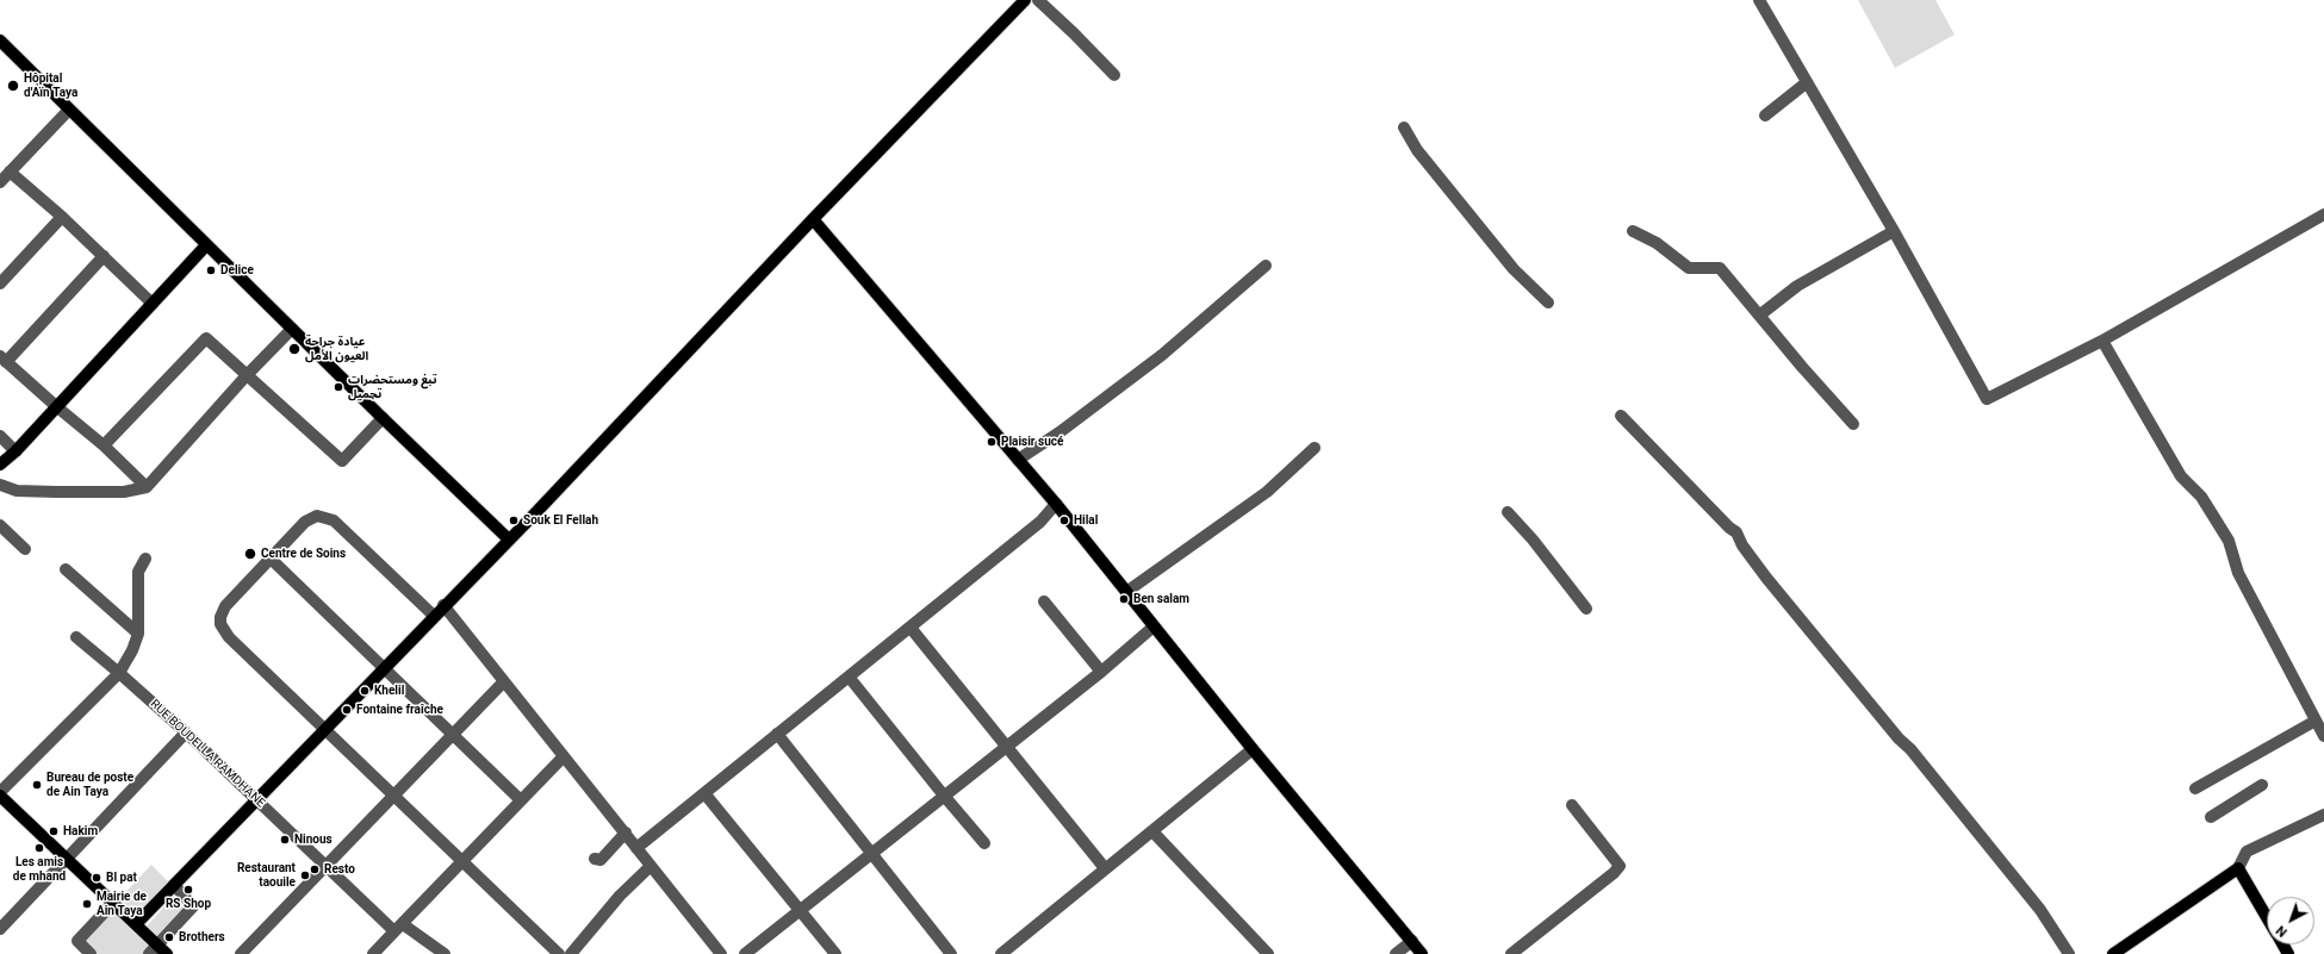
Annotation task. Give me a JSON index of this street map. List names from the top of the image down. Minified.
{"streets":{"street":["RUE BOUDELLA RAMDHANE"]},"places":["Hôpital d'Aïn Taya","Delice","عيادة جراحة العيون الأمل","تبغ ومستحضرات تجميل","Plaisir sucé","Souk El Fellah","Hilal","Centre de Soins","Ben salam","Khelil","Fontaine fraîche","Bureau de poste de Ain Taya","Hakim","Ninous","Les amis de mhand","Resto","Restaurant taouile","Bl pat","RS Shop","Mairie de Ain Taya","Brothers"],"north":"bottom left"}
